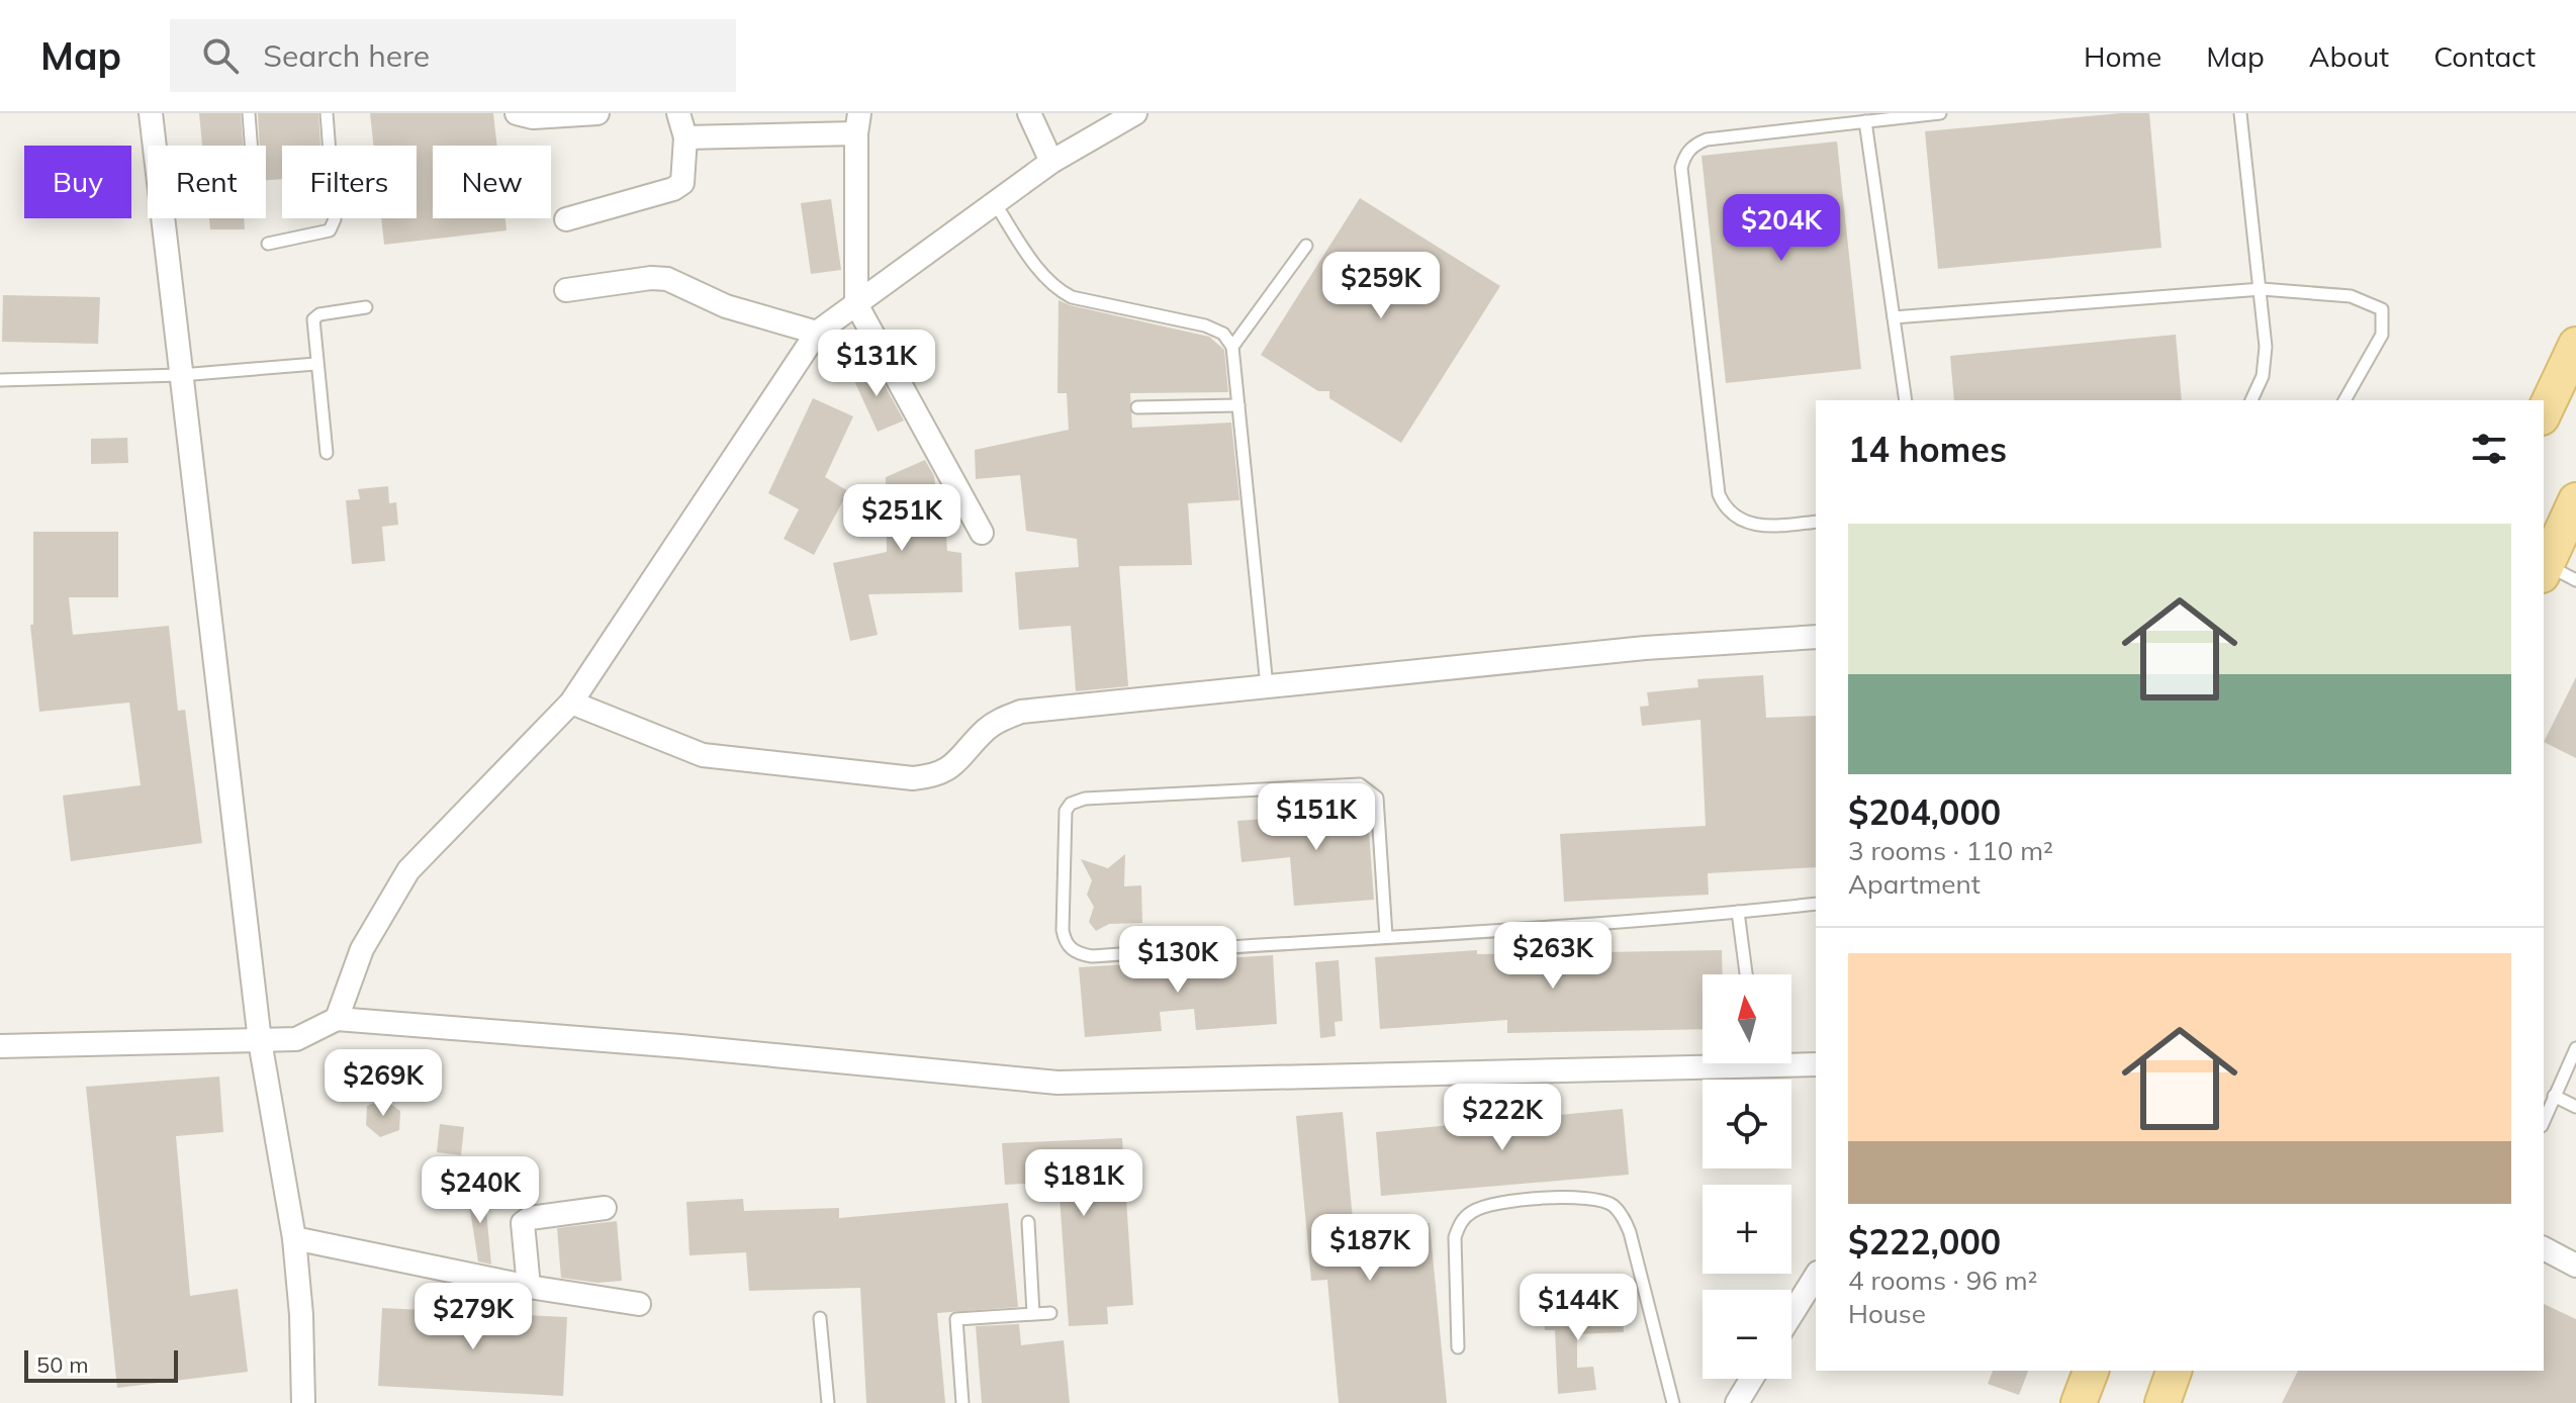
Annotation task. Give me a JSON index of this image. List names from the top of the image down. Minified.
{"scale_bar":"50 m","north":"top","page":{"header":"Map","search":"Search here","nav":["Home","Map","About","Contact"],"chip":["Buy","Rent","Filters","New"],"price":["$204K","$259K","$131K","$251K","$151K","$263K","$130K","$269K","$222K","$181K","$240K","$187K","$144K","$279K"],"heading":"14 homes","list":[{"name":"$204,000","note":"3 rooms · 110 m² · Apartment"},{"name":"$222,000","note":"4 rooms · 96 m² · House"}],"map_buttons":["+","−"],"scale":"50 m"}}
